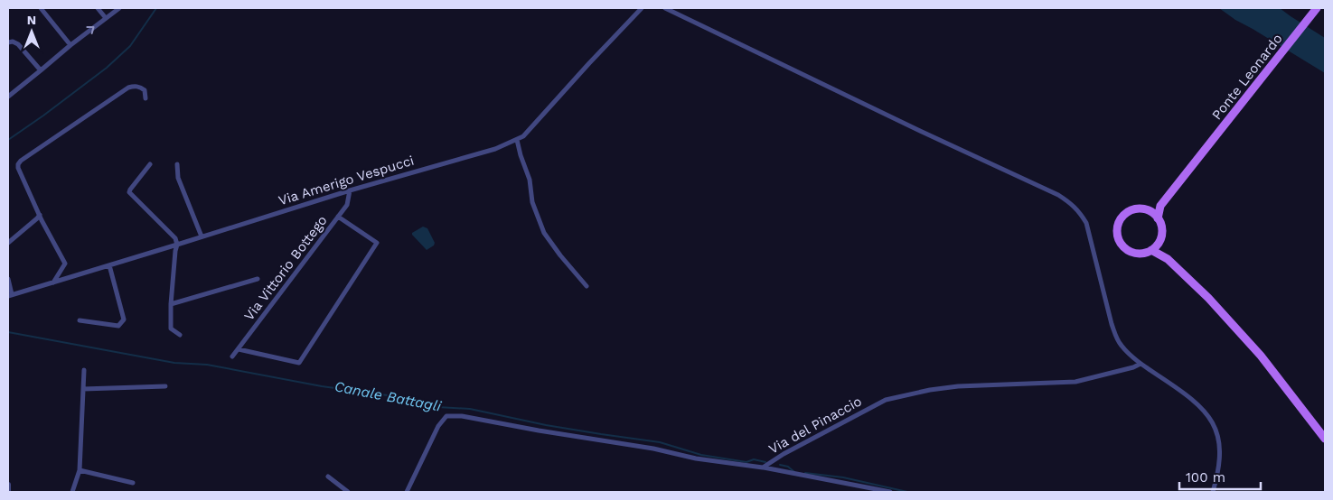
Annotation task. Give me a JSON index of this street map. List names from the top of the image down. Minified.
{"streets":{"main road":["Ponte Leonardo"],"street":["Via Amerigo Vespucci","Via Vittorio Bottego","Via del Pinaccio"]},"crossings":[["Via Amerigo Vespucci","Via Vittorio Bottego"]],"water":["Canale Battagli"],"scale_bar":"100 m","north":"top"}
